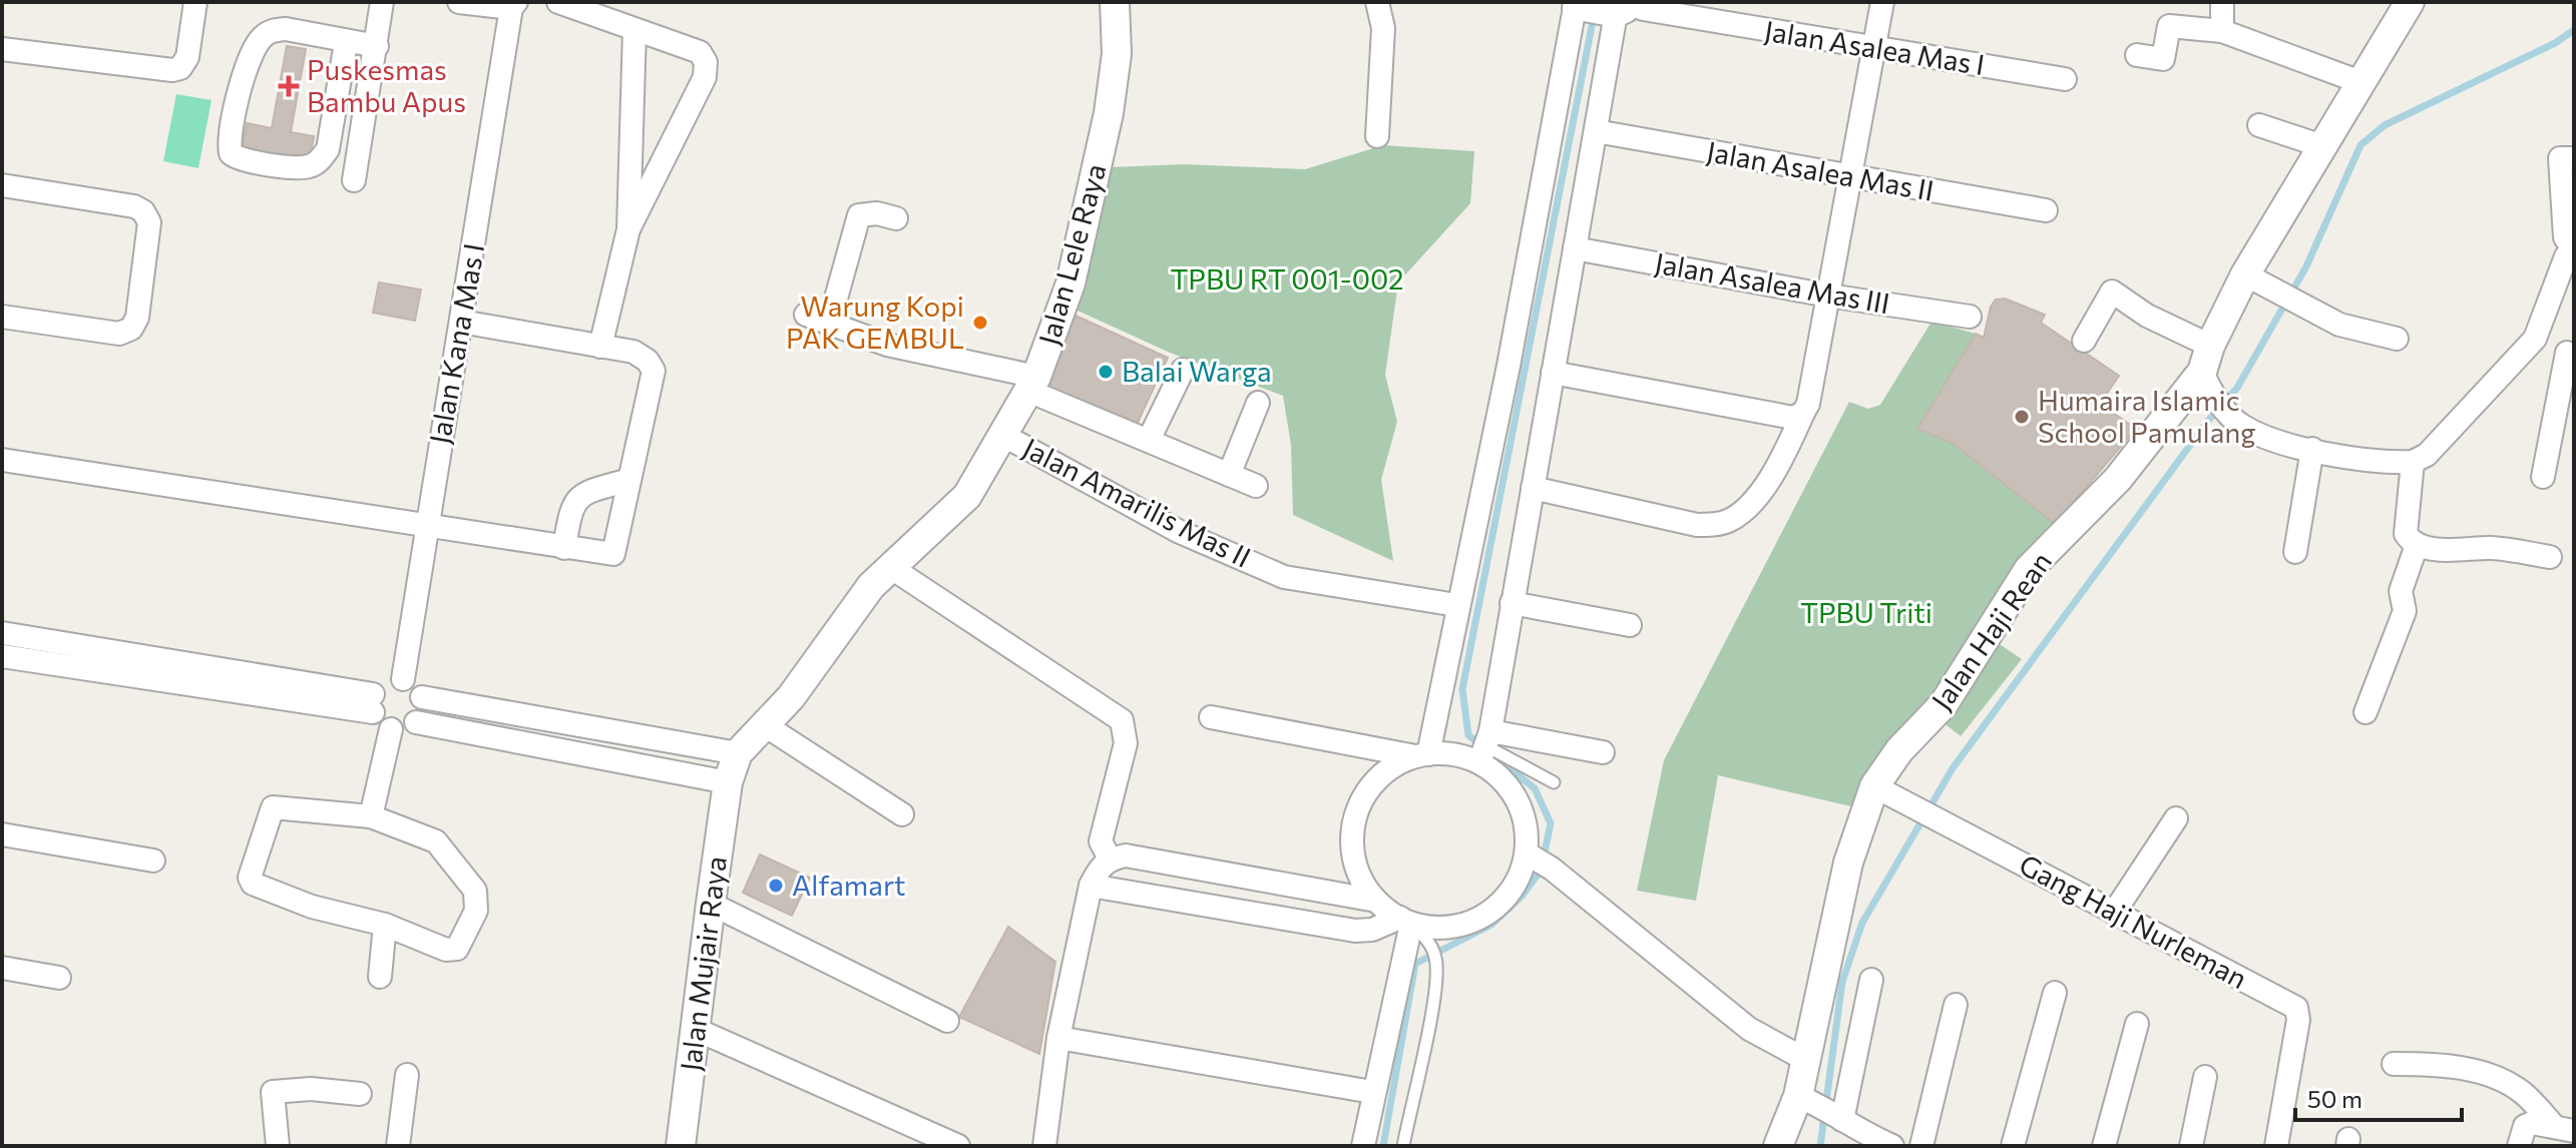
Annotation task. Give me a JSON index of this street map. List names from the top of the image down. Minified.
{"streets":{"street":["Jalan Asalea Mas I","Jalan Asalea Mas II","Jalan Lele Raya","Jalan Asalea Mas III","Jalan Kana Mas I","Jalan Amarilis Mas II","Jalan Haji Rean","Gang Haji Nurleman","Jalan Mujair Raya"]},"crossings":[["Jalan Lele Raya","Jalan Amarilis Mas II"],["Jalan Lele Raya","Jalan Mujair Raya"],["Jalan Haji Rean","Gang Haji Nurleman"]],"parks":["TPBU RT 001-002","TPBU Triti"],"places":{"health":["Puskesmas Bambu Apus"],"other":["Warung Kopi PAK GEMBUL","Balai Warga","Humaira Islamic School Pamulang","Alfamart"]},"scale_bar":"50 m"}
